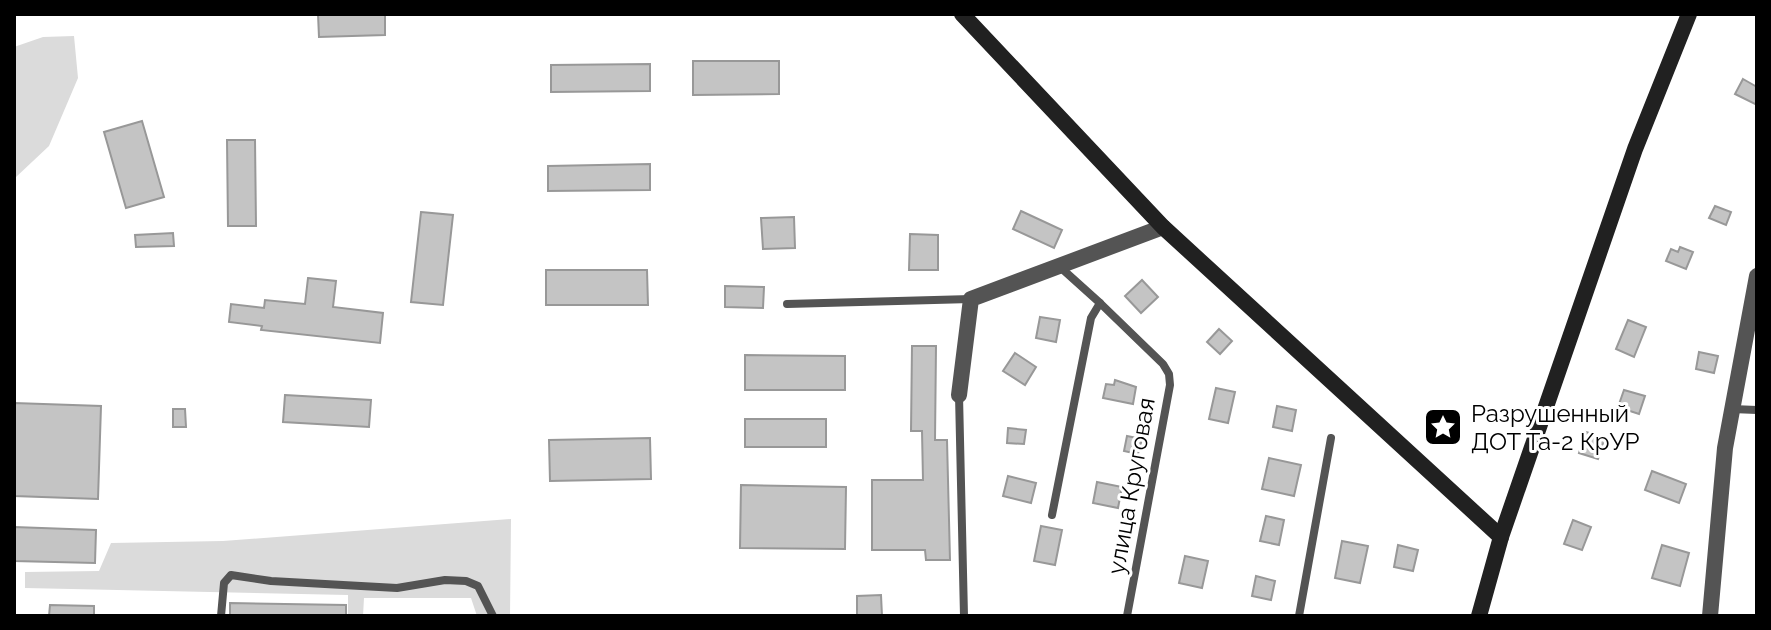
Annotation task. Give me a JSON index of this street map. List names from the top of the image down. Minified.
{"streets":{"lane":["улица Круговая"]},"places":{"place":["Разрушенный ДОТ Та-2 КрУР"]}}
